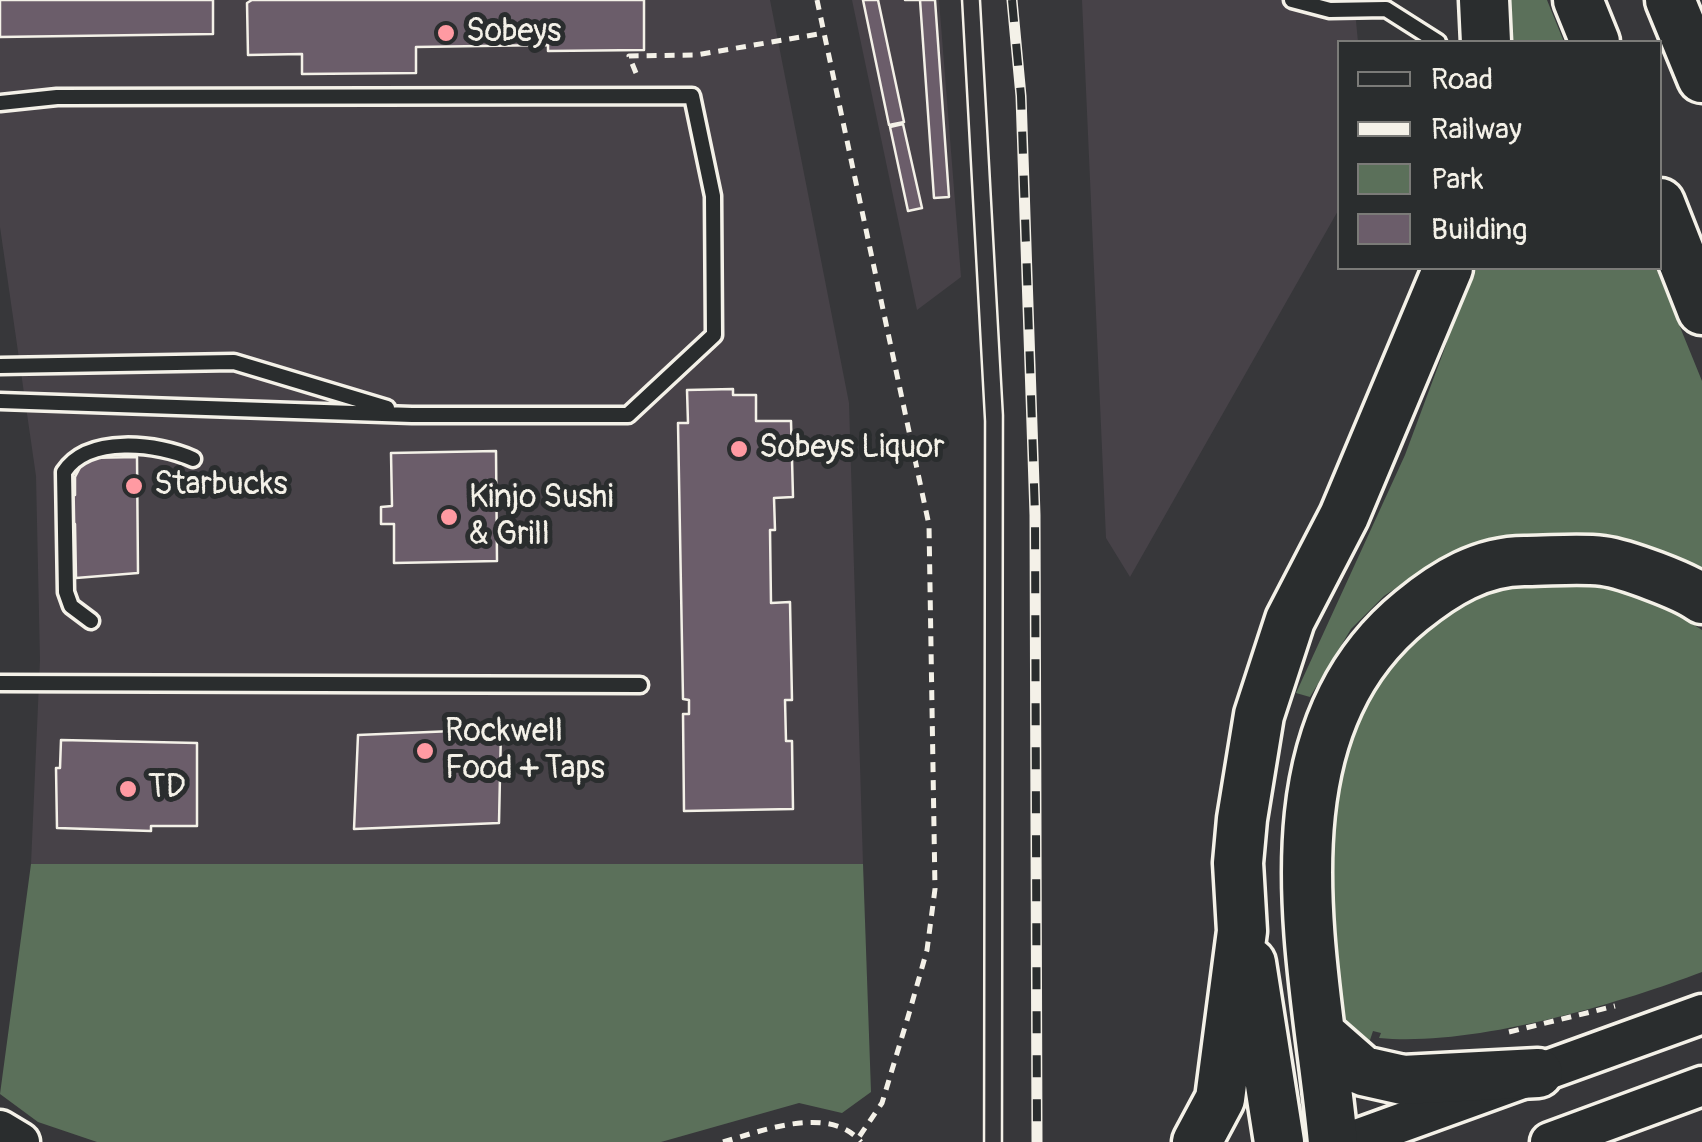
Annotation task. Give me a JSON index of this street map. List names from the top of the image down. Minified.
{"places":["Sobeys","Sobeys Liquor","Starbucks","Kinjo Sushi & Grill","Rockwell Food + Taps","TD"],"legend":["Road","Railway","Park","Building"]}
